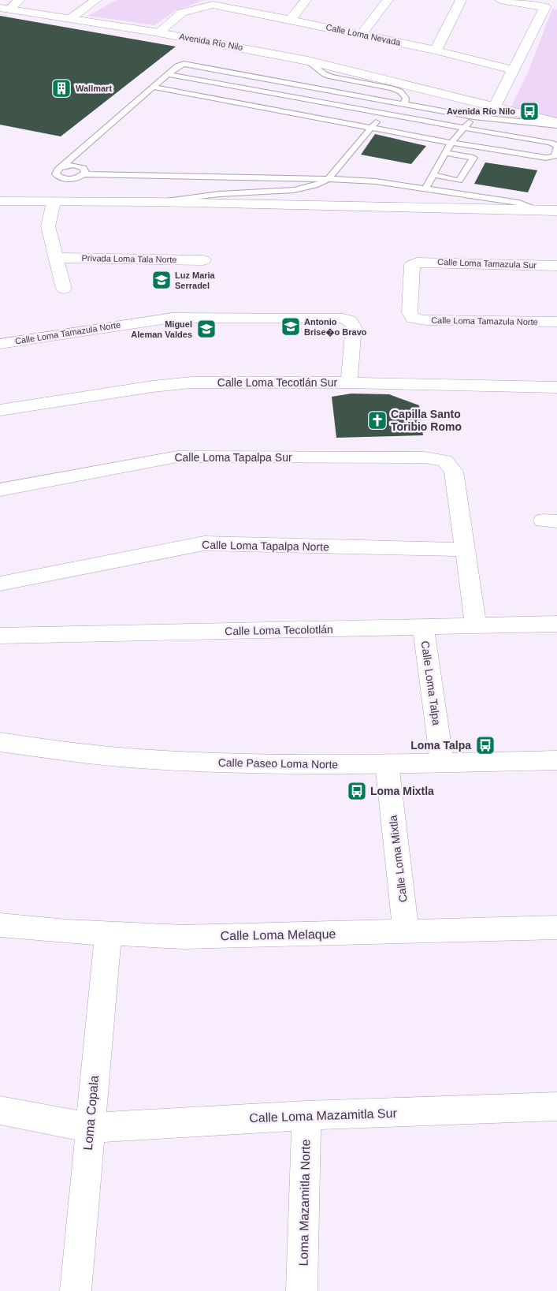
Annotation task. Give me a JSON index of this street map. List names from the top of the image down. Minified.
{"streets":{"street":["Calle Loma Nevada","Avenida Río Nilo","Privada Loma Tala Norte","Calle Loma Tamazula Sur","Calle Loma Tamazula Norte","Calle Loma Tecotlán Sur","Calle Loma Tapalpa Sur","Calle Loma Tapalpa Norte","Calle Loma Tecolotlán","Calle Loma Talpa","Calle Paseo Loma Norte","Calle Loma Mixtla","Calle Loma Melaque","Loma Copala","Calle Loma Mazamitla Sur","Loma Mazamitla Norte"]},"crossings":[["Calle Loma Tamazula Sur","Calle Loma Tamazula Norte"],["Calle Loma Tamazula Norte","Calle Loma Tecotlán Sur"],["Calle Loma Tapalpa Sur","Calle Loma Tapalpa Norte"],["Calle Loma Tecolotlán","Calle Loma Talpa"],["Calle Loma Talpa","Calle Paseo Loma Norte"],["Calle Paseo Loma Norte","Calle Loma Mixtla"],["Calle Loma Mixtla","Calle Loma Melaque"],["Calle Loma Melaque","Loma Copala"],["Loma Copala","Calle Loma Mazamitla Sur"],["Calle Loma Mazamitla Sur","Loma Mazamitla Norte"]],"places":{"building":["Wallmart"],"bus stop":["Avenida Río Nilo","Loma Talpa","Loma Mixtla"],"school or university":["Luz Maria Serradel","Antonio Brise�o Bravo","Miguel Aleman Valdes"],"church":["Capilla Santo Toribio Romo"]}}
